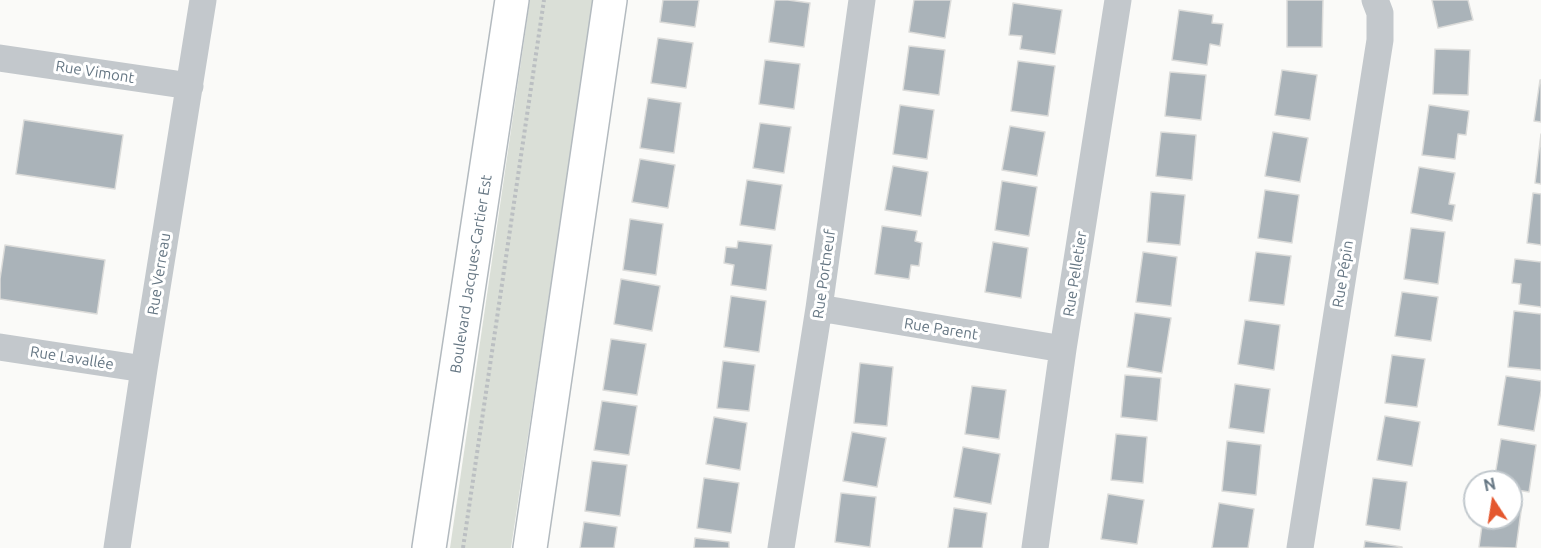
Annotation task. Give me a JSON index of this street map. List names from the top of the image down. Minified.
{"streets":{"main road":["Boulevard Jacques-Cartier Est"],"street":["Rue Vimont","Rue Verreau","Rue Portneuf","Rue Pelletier","Rue Pépin","Rue Parent","Rue Lavallée"]},"crossings":[["Rue Vimont","Rue Verreau"],["Rue Verreau","Rue Lavallée"],["Rue Portneuf","Rue Parent"],["Rue Pelletier","Rue Parent"]],"north":"top"}
